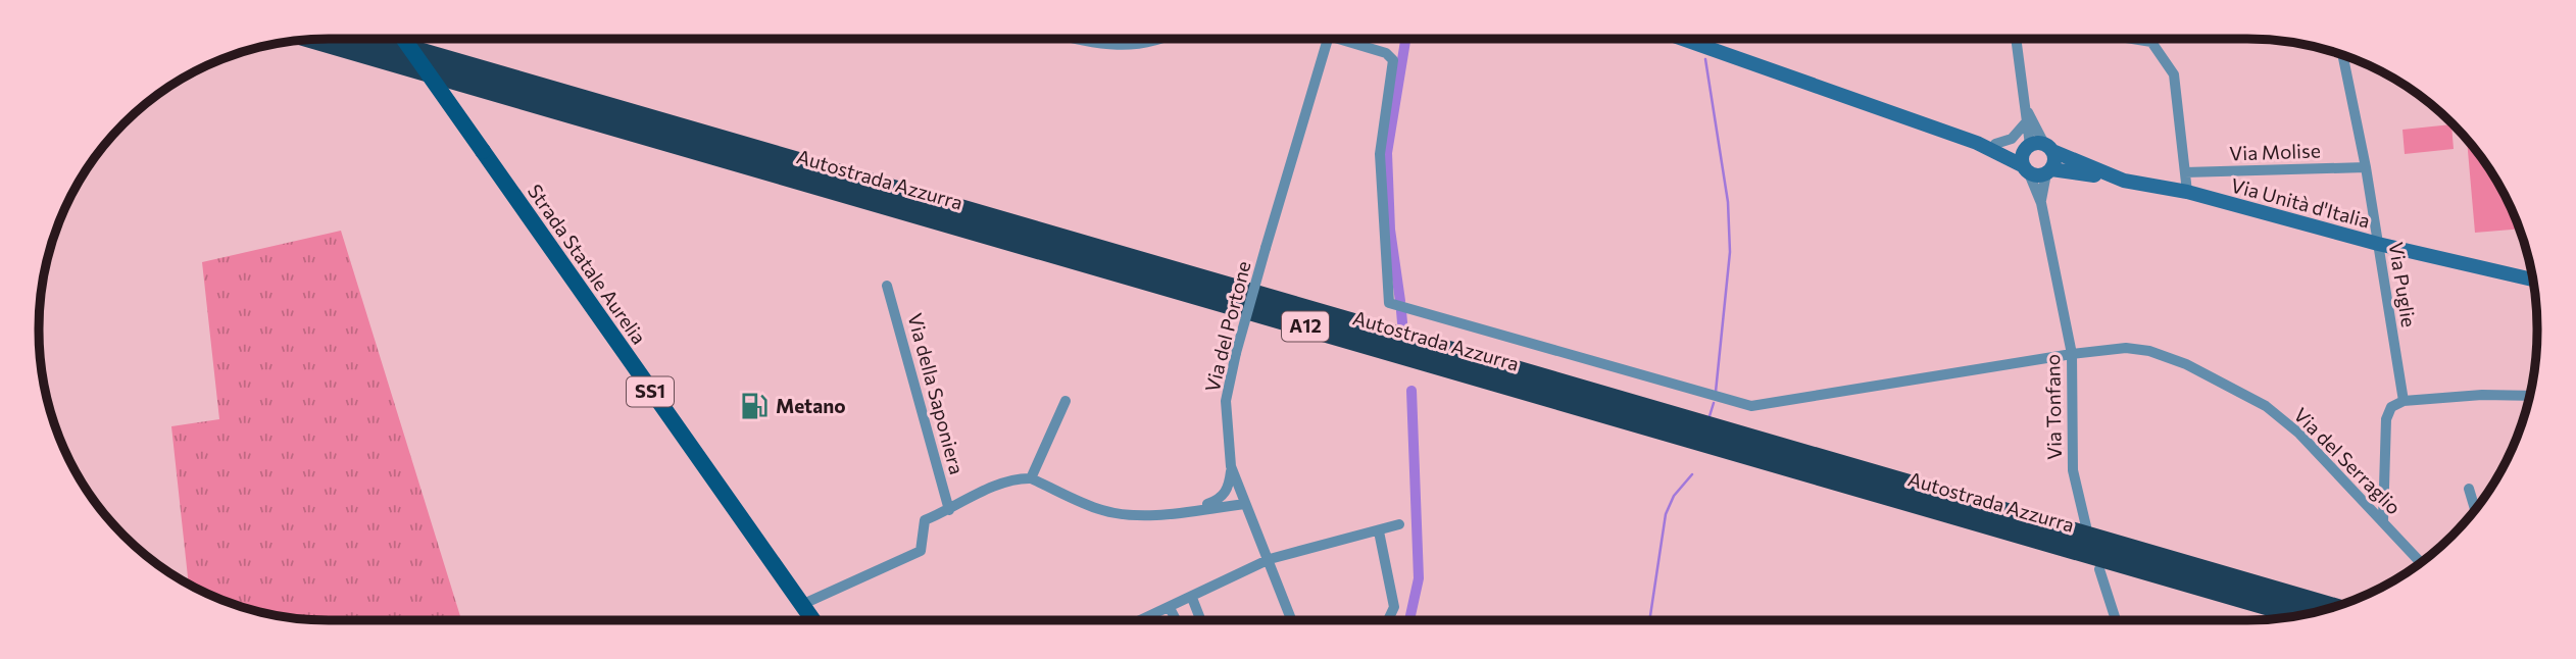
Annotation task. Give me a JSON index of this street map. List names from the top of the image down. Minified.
{"streets":{"highway":["Autostrada Azzurra","A12"],"main road":["Via Unità d'Italia","Strada Statale Aurelia","SS1"],"street":["Via Molise","Via Puglie","Via del Portone","Via della Saponiera","Via Tonfano","Via del Serraglio"]},"crossings":[["Via Molise","Via Puglie"],["Via Unità d'Italia","Via Puglie"],["Strada Statale Aurelia","Via della Saponiera"],["Via Tonfano","Via del Serraglio"]],"places":{"fuel station":["Metano"]}}
